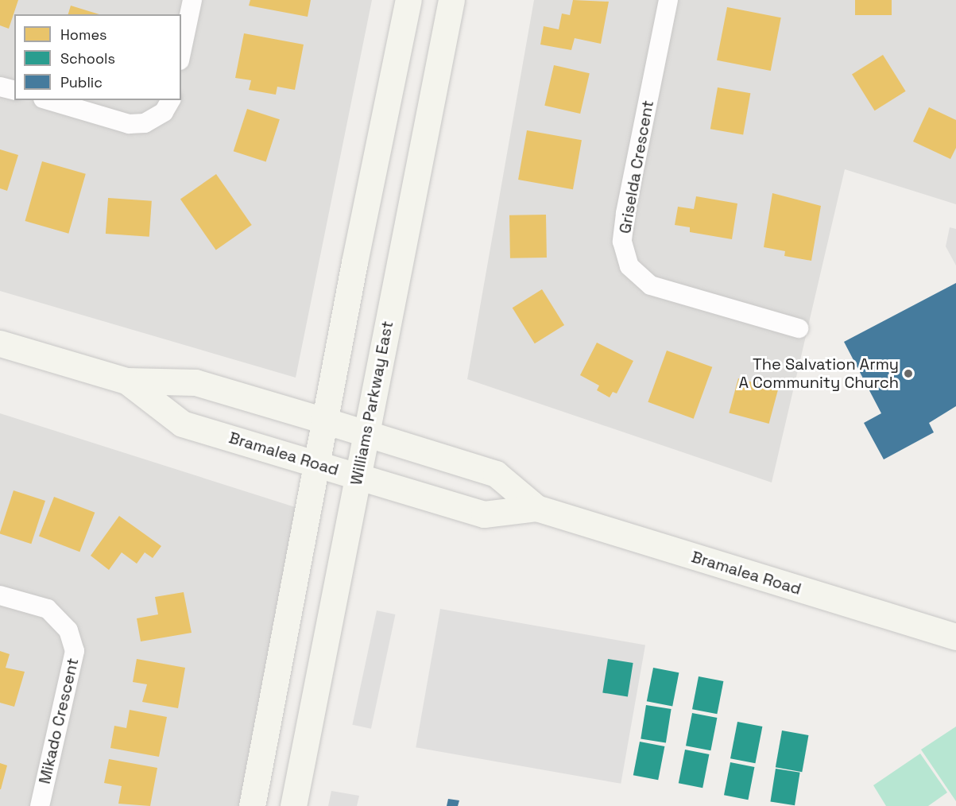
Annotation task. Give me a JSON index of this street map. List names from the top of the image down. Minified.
{"streets":{"main road":["Williams Parkway East","Bramalea Road"],"street":["Griselda Crescent","Mikado Crescent"]},"crossings":[["Williams Parkway East","Bramalea Road"]],"places":["The Salvation Army A Community Church"],"legend":["Homes","Schools","Public"]}
